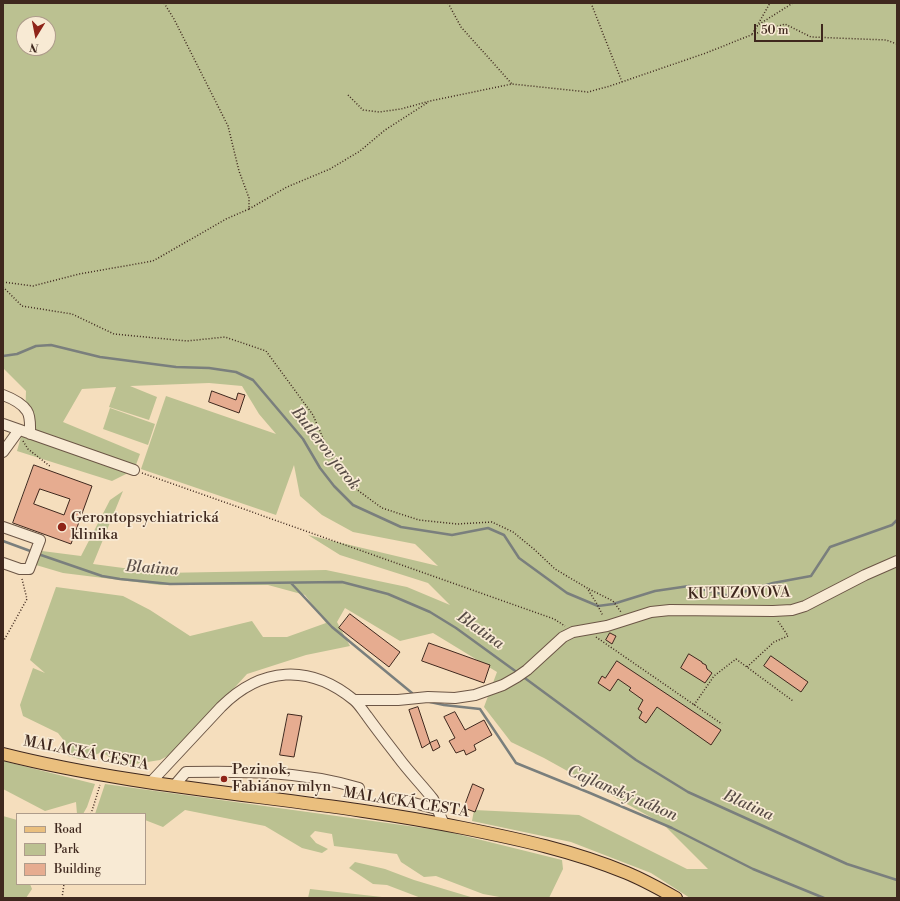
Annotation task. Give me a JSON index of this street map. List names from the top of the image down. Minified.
{"streets":{"main road":["MALACKÁ CESTA"],"lane":["KUTUZOVOVA"]},"water":["Butlerov jarok","Blatina","Cajlanský náhon"],"places":["Gerontopsychiatrická klinika","Pezinok, Fabiánov mlyn"],"legend":["Road","Park","Building"],"scale_bar":"50 m","north":"bottom"}
